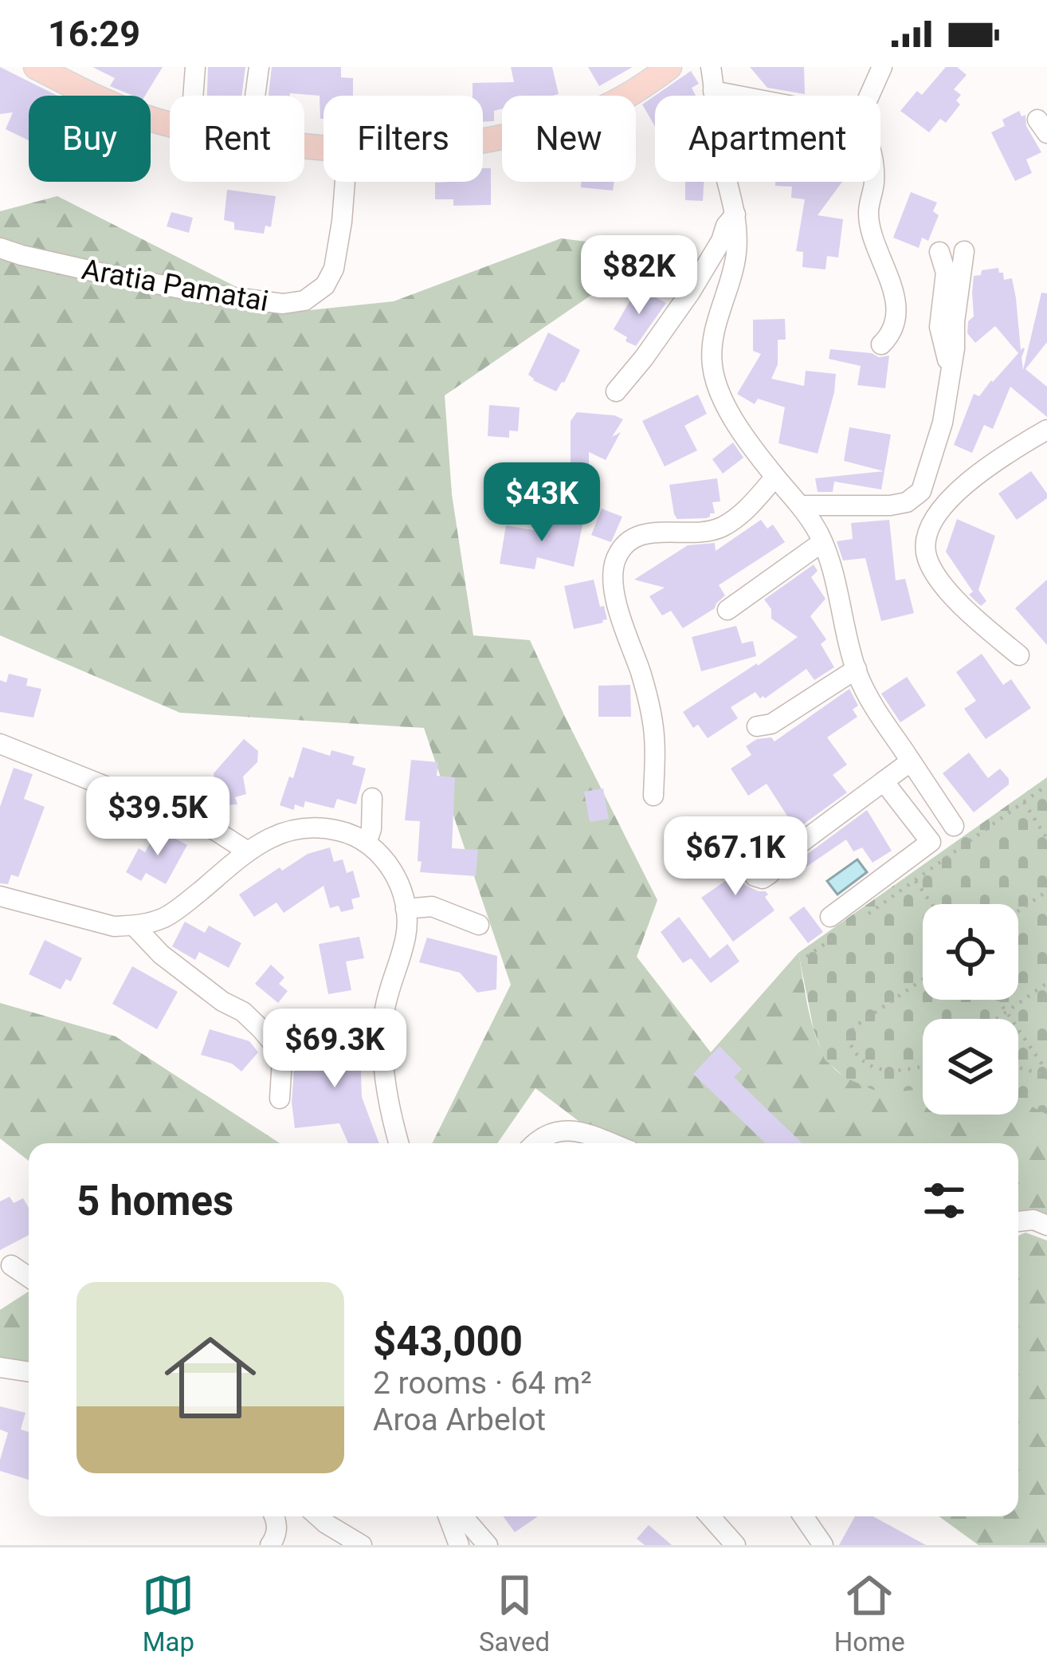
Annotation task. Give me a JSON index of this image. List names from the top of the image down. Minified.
{"streets":{"street":["Aratia Pamatai"]},"page":{"status":"16:29","chip":["Buy","Rent","Filters","New","Apartment"],"price":["$82K","$43K","$39.5K","$67.1K","$69.3K"],"heading":"5 homes","list":[{"name":"$43,000","note":"2 rooms · 64 m² · Aroa Arbelot"}],"tabs":["Map","Saved","Home"]}}
